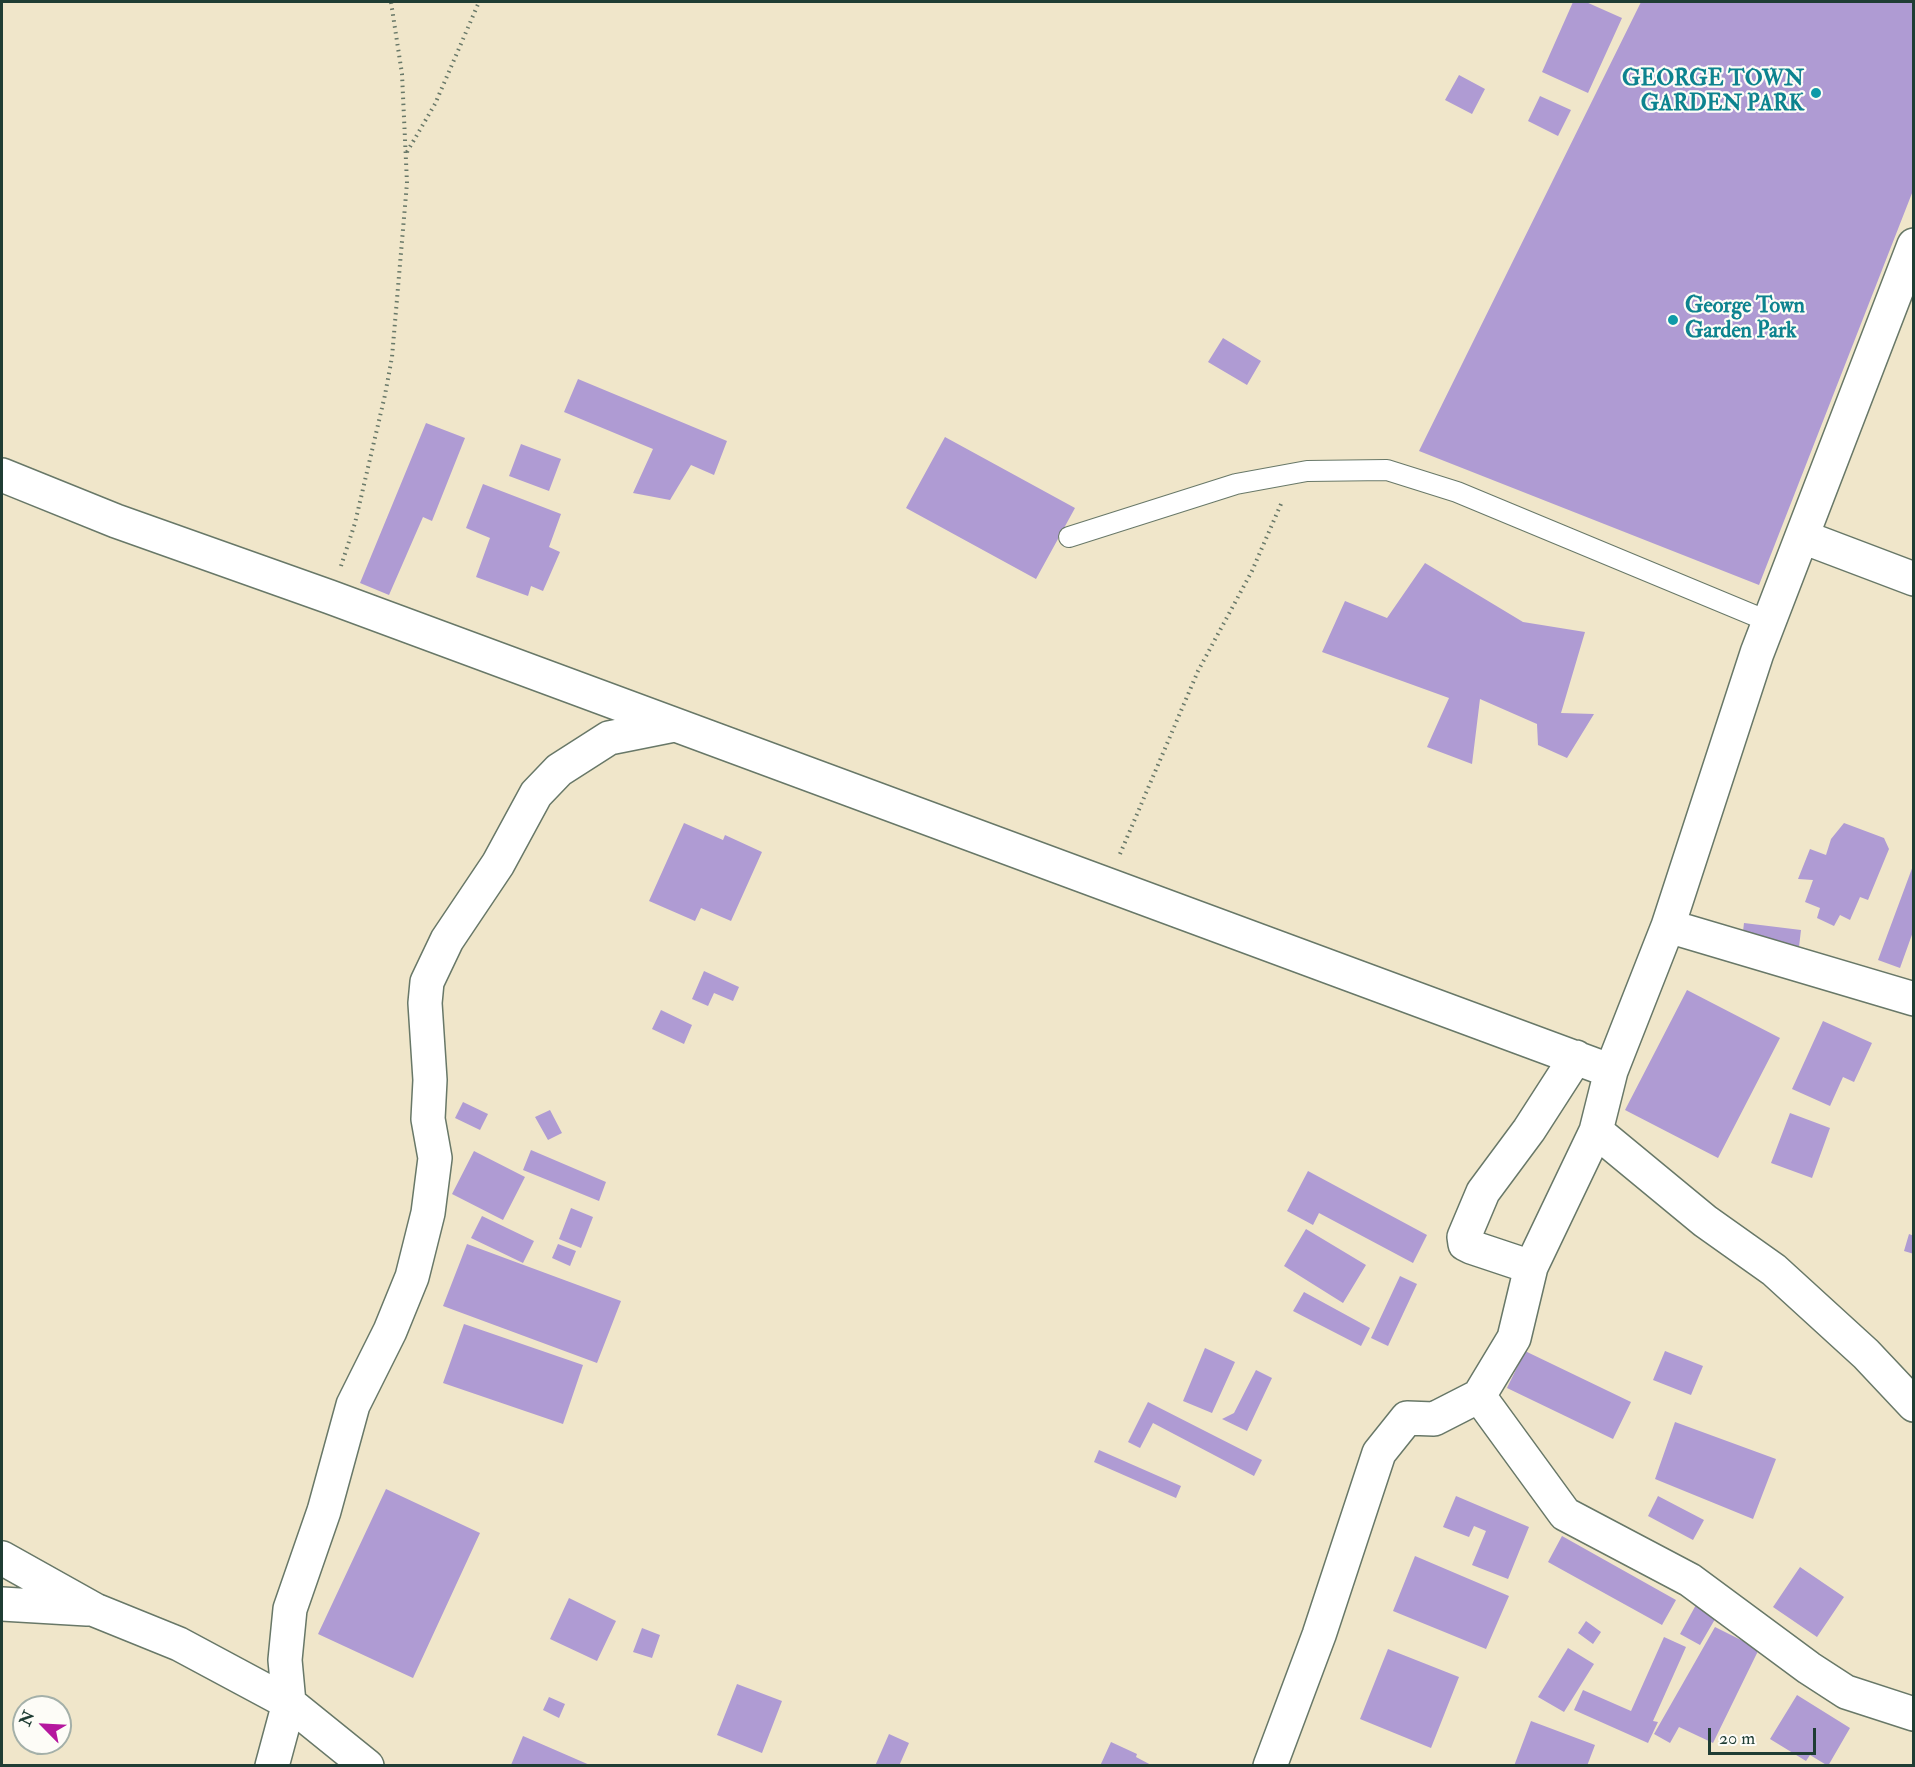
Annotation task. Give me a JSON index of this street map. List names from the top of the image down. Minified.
{"places":["GEORGE TOWN GARDEN PARK","George Town Garden Park"],"scale_bar":"20 m","north":"top left"}
